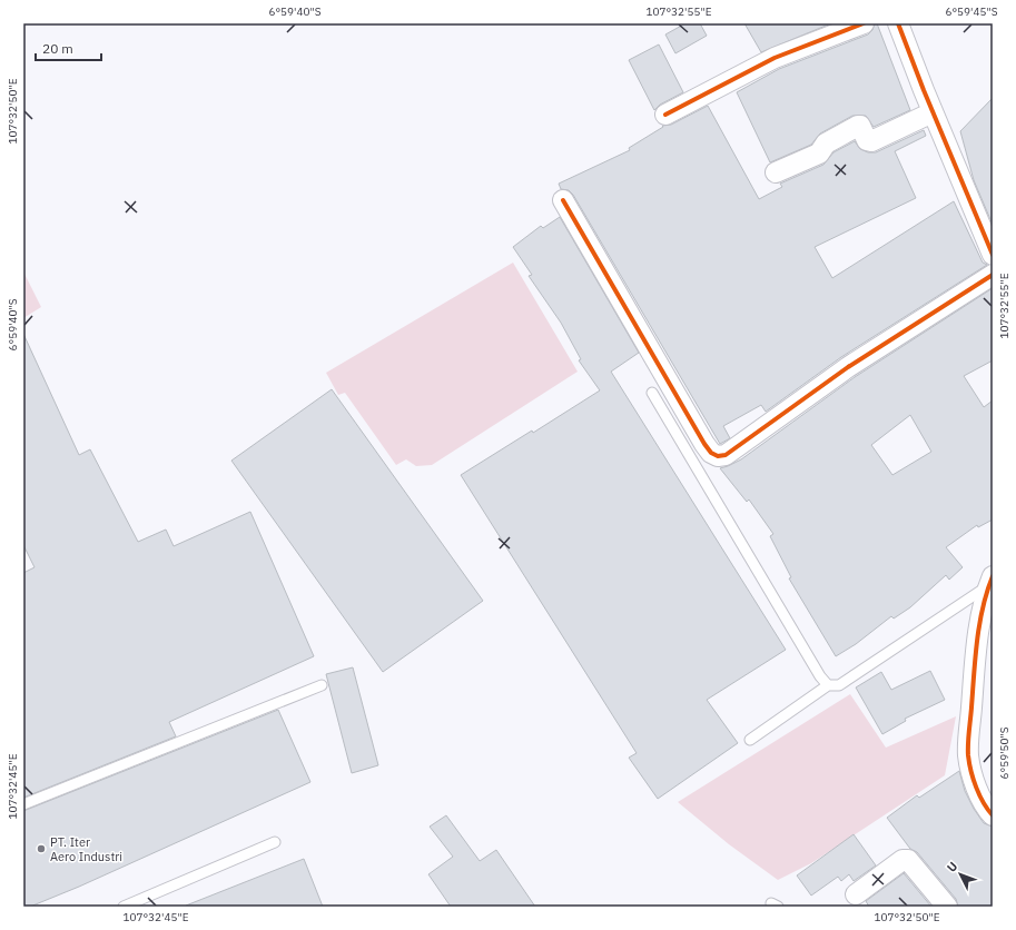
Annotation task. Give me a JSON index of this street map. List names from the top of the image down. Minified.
{"places":["PT. Iter Aero Industri"],"scale_bar":"20 m","north":"top left","coordinates":["6°59'40\"S","107°32'55\"E","6°59'45\"S","107°32'50\"E","6°59'50\"S","107°32'45\"E"]}
